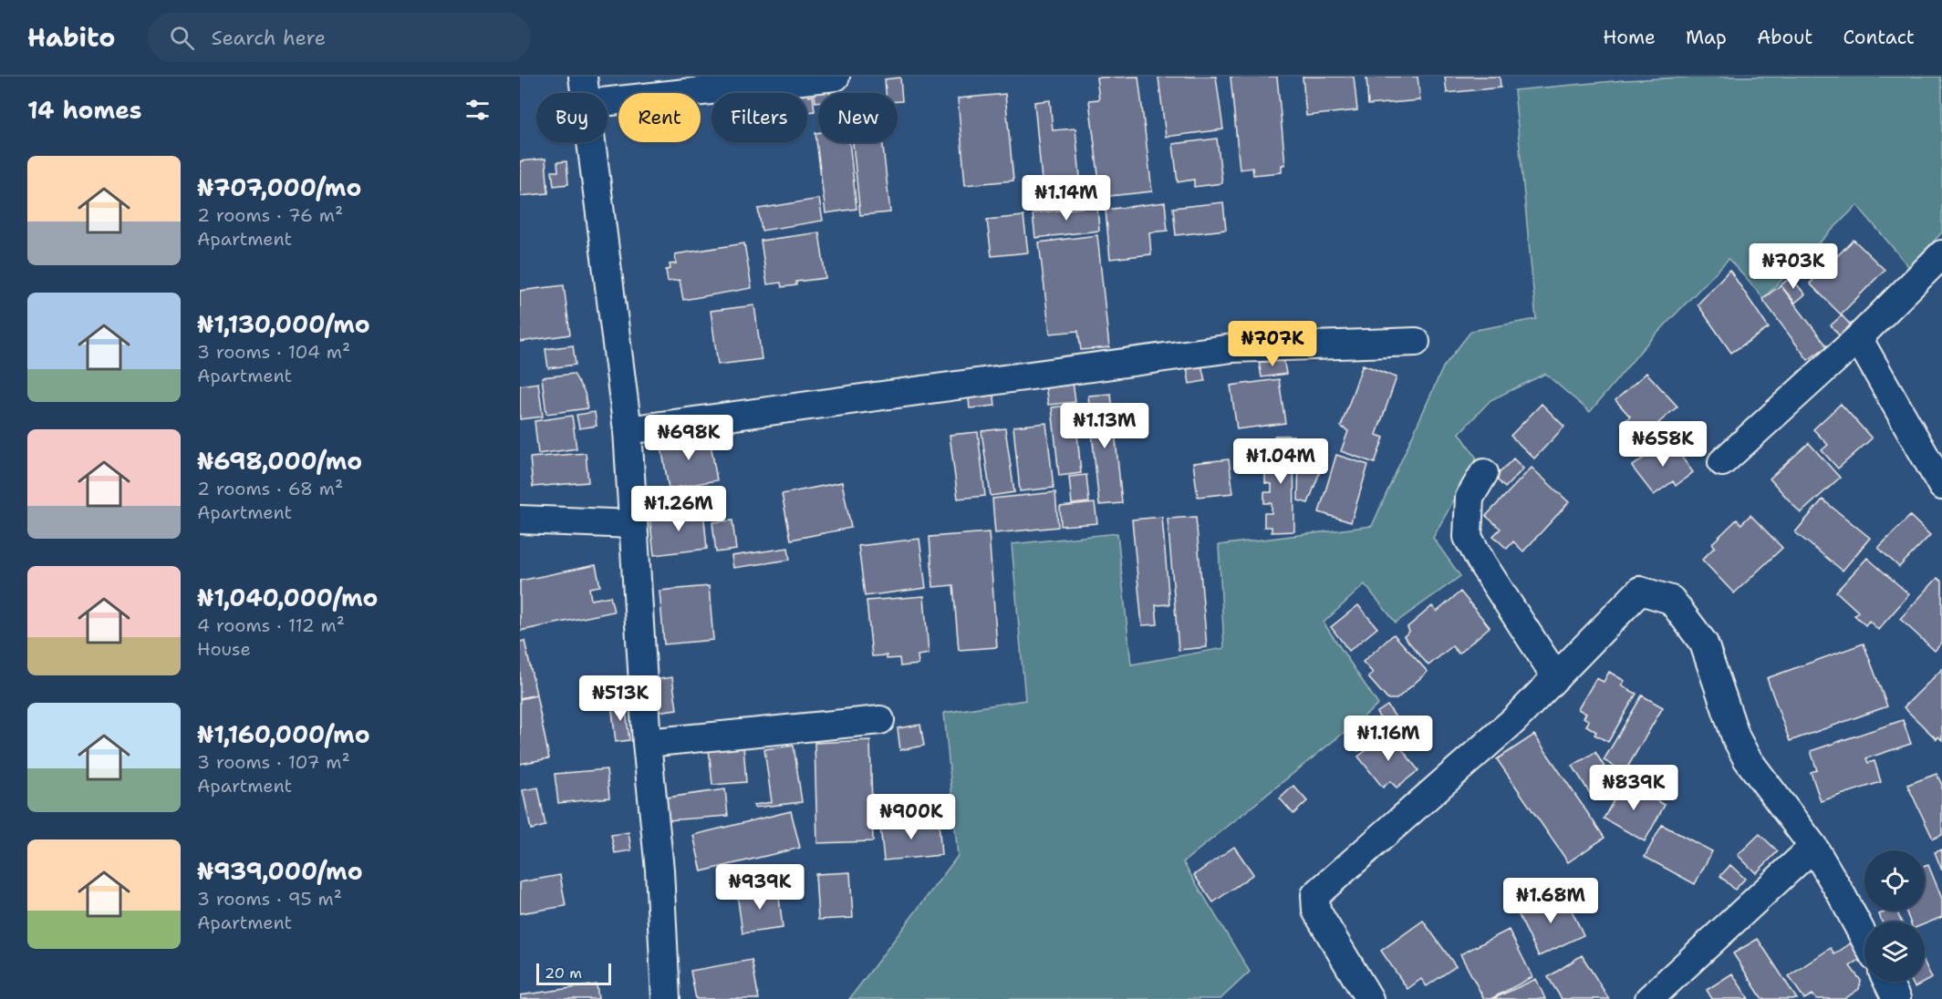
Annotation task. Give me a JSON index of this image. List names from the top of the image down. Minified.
{"scale_bar":"20 m","page":{"header":"Habito","search":"Search here","nav":["Home","Map","About","Contact"],"heading":"14 homes","chip":["Buy","Rent","Filters","New"],"list":[{"name":"₦707,000/mo","note":"2 rooms · 76 m² · Apartment"},{"name":"₦1,130,000/mo","note":"3 rooms · 104 m² · Apartment"},{"name":"₦698,000/mo","note":"2 rooms · 68 m² · Apartment"},{"name":"₦1,040,000/mo","note":"4 rooms · 112 m² · House"},{"name":"₦1,160,000/mo","note":"3 rooms · 107 m² · Apartment"},{"name":"₦939,000/mo","note":"3 rooms · 95 m² · Apartment"}],"price":["₦1.14M","₦703K","₦707K","₦1.13M","₦698K","₦658K","₦1.04M","₦1.26M","₦513K","₦1.16M","₦839K","₦900K","₦939K","₦1.68M"],"scale":"20 m"}}
